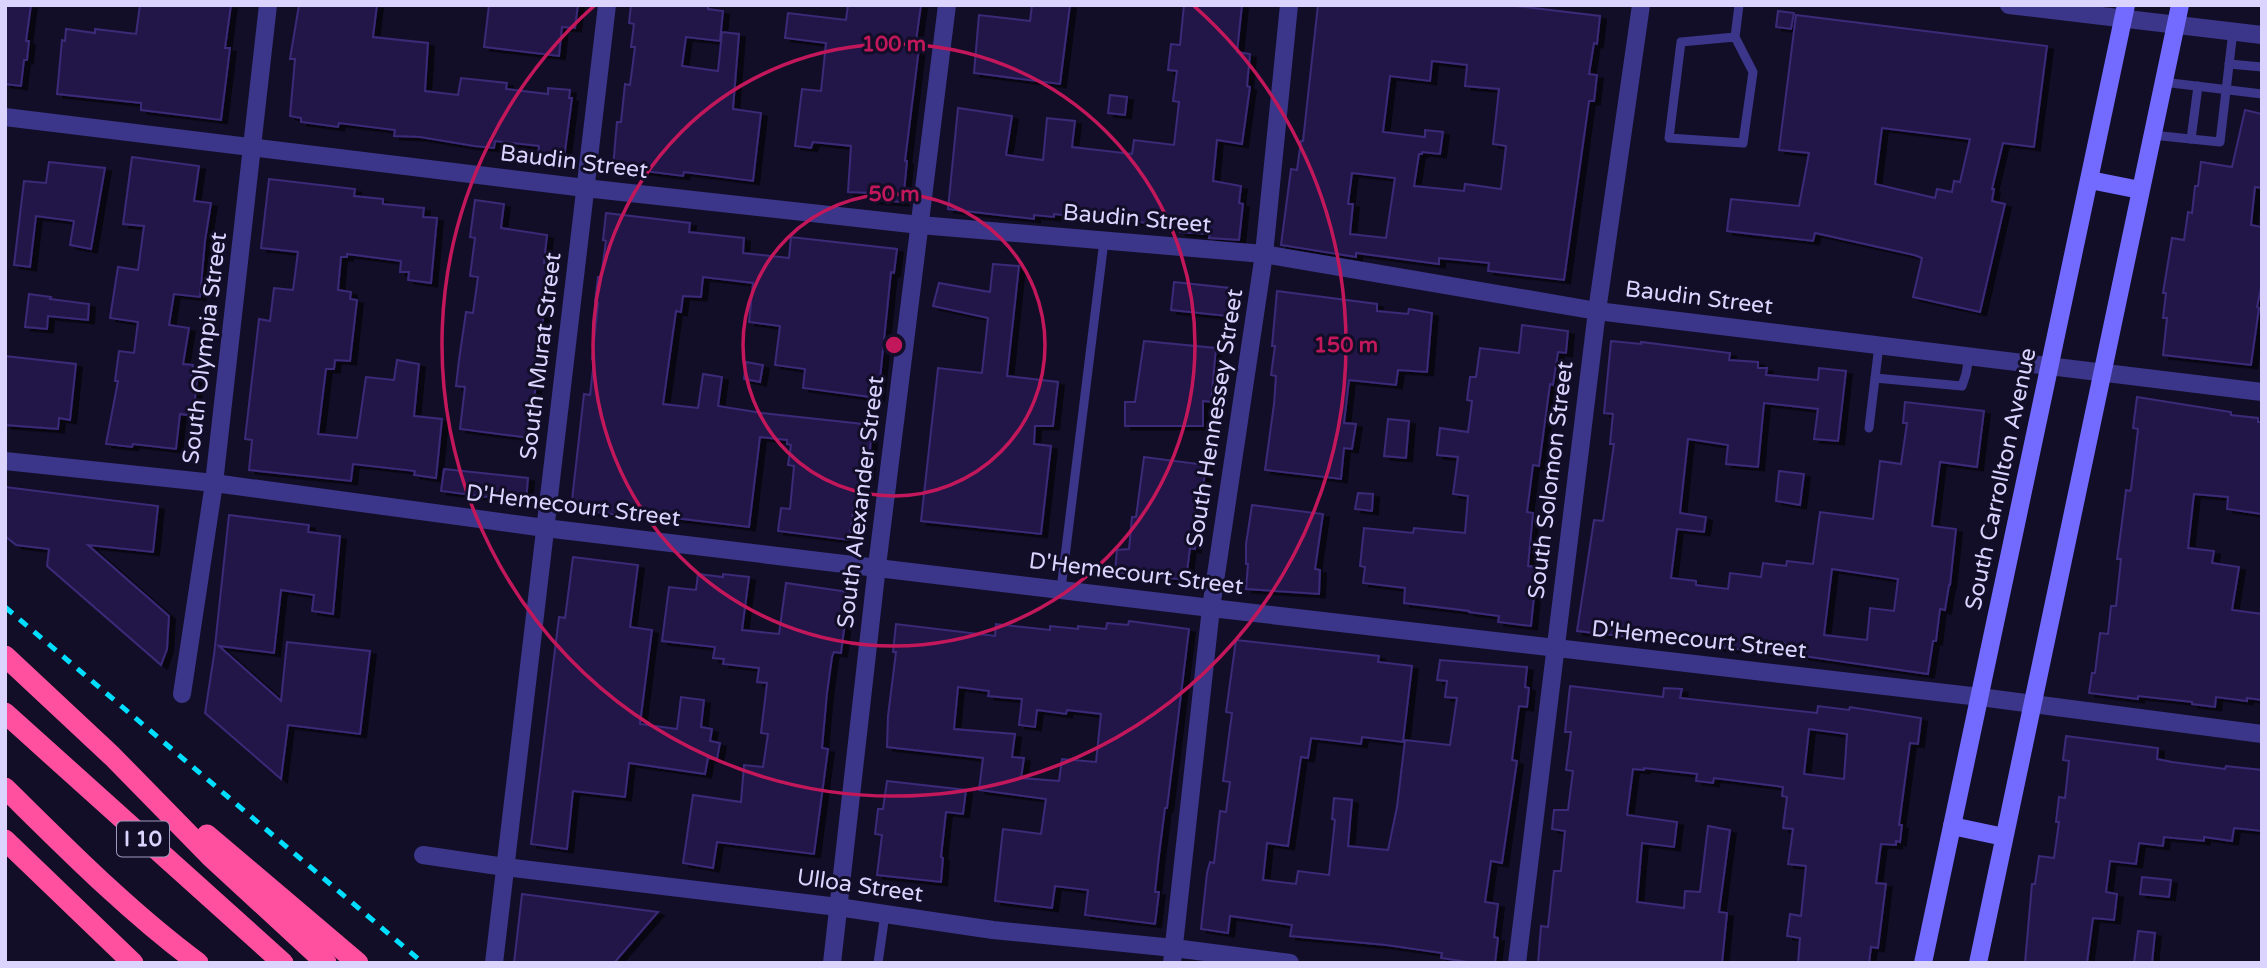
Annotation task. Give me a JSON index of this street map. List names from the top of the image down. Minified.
{"streets":{"highway":["I 10"],"main road":["South Carrollton Avenue"],"street":["Baudin Street","South Olympia Street","South Murat Street","South Hennessey Street","South Solomon Street","South Alexander Street","D'Hemecourt Street","Ulloa Street"]},"crossings":[["Baudin Street","South Olympia Street"],["Baudin Street","South Murat Street"],["Baudin Street","South Hennessey Street"],["Baudin Street","South Carrollton Avenue"],["Baudin Street","South Solomon Street"],["Baudin Street","South Alexander Street"],["South Olympia Street","D'Hemecourt Street"],["South Murat Street","D'Hemecourt Street"],["South Murat Street","Ulloa Street"],["South Hennessey Street","D'Hemecourt Street"],["South Hennessey Street","Ulloa Street"],["South Carrollton Avenue","D'Hemecourt Street"],["South Solomon Street","D'Hemecourt Street"],["South Alexander Street","D'Hemecourt Street"],["South Alexander Street","Ulloa Street"]],"rings":["100 m","50 m","150 m"]}
